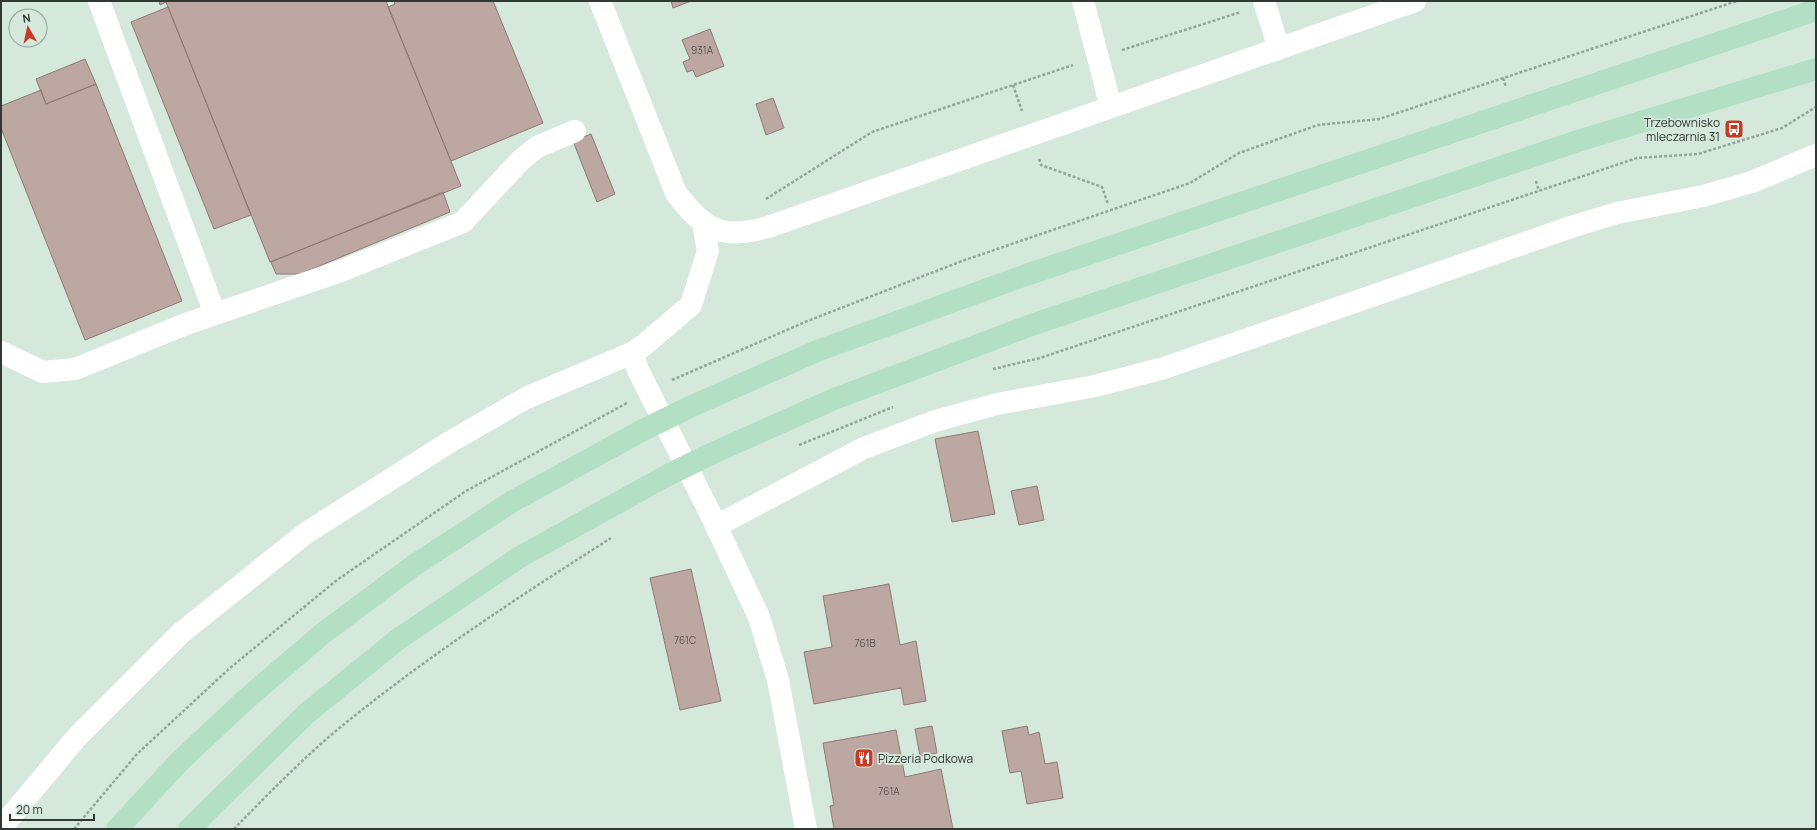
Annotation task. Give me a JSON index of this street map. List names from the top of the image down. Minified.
{"places":{"bus stop":["Trzebownisko mleczarnia 31"],"restaurant":["Pizzeria Podkowa"]},"house_numbers":["931A","761C","761B","761A"],"scale_bar":"20 m","north":"top"}
